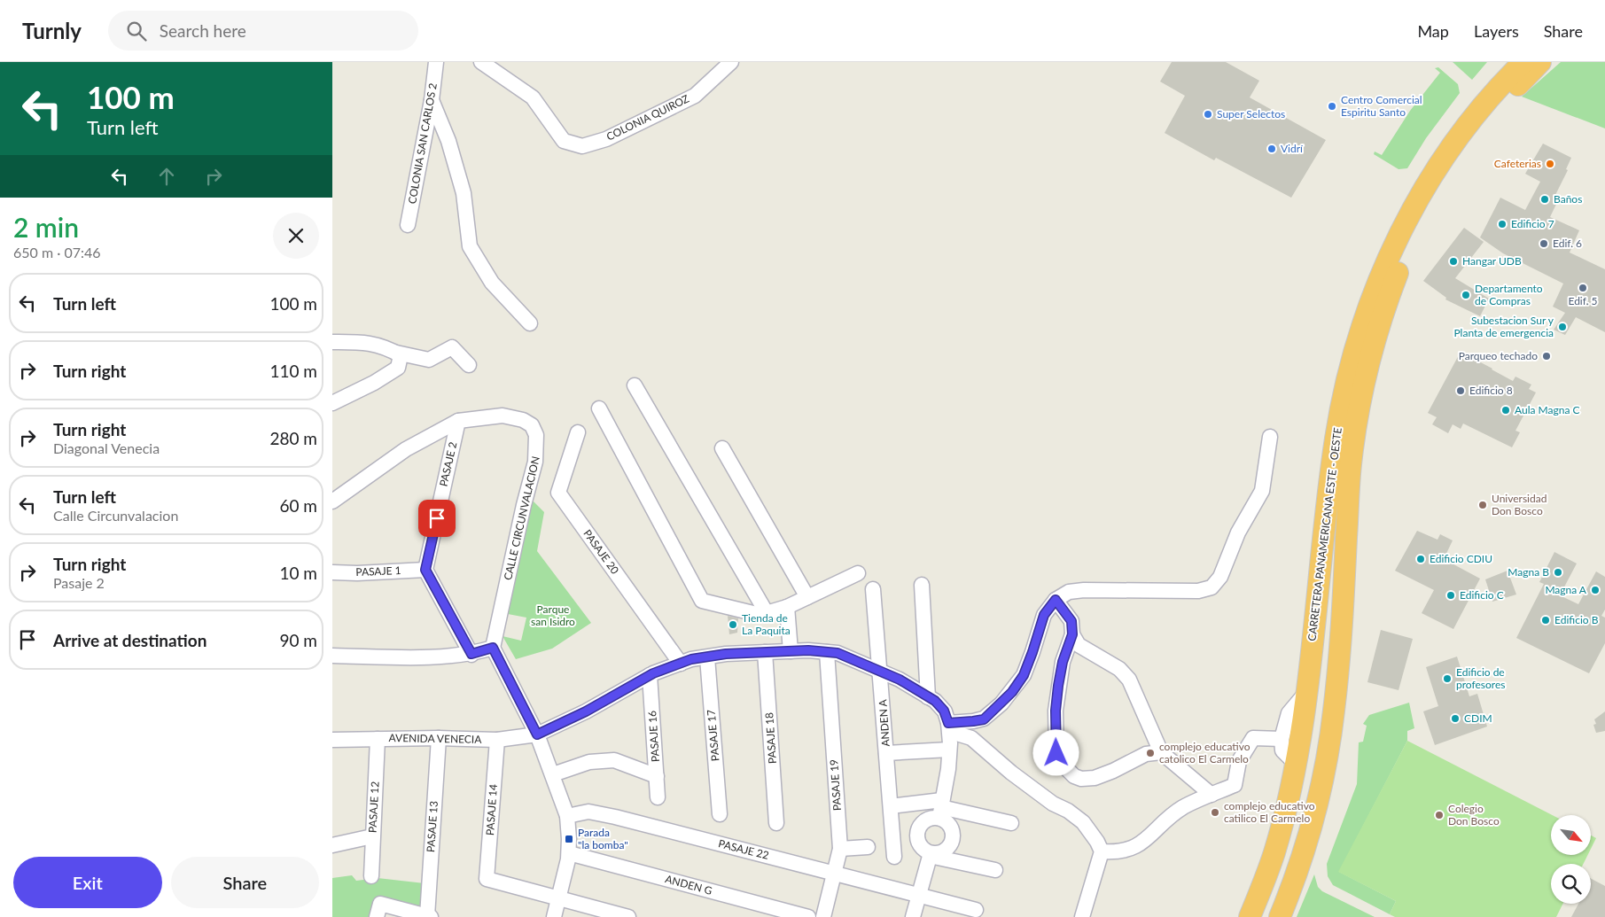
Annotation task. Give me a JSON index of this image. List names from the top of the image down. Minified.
{"streets":{"highway":["CARRETERA PANAMERICANA ESTE - OESTE"],"street":["COLONIA QUIROZ","COLONIA SAN CARLOS 2","PASAJE 2","CALLE CIRCUNVALACION","PASAJE 20","PASAJE 1","ANDEN A","PASAJE 17","PASAJE 16","PASAJE 18","AVENIDA VENECIA","PASAJE 19","PASAJE 12","PASAJE 14","PASAJE 13","PASAJE 22","ANDEN G"]},"crossings":[["PASAJE 2","CALLE CIRCUNVALACION"],["PASAJE 2","PASAJE 1"],["PASAJE 20","AVENIDA VENECIA"],["ANDEN A","AVENIDA VENECIA"],["PASAJE 17","AVENIDA VENECIA"],["PASAJE 16","AVENIDA VENECIA"],["PASAJE 18","AVENIDA VENECIA"],["AVENIDA VENECIA","PASAJE 19"],["AVENIDA VENECIA","PASAJE 12"],["AVENIDA VENECIA","PASAJE 14"],["AVENIDA VENECIA","PASAJE 13"],["PASAJE 19","PASAJE 22"]],"parks":["Parque san Isidro"],"places":{"other":["Centro Comercial Espiritu Santo","Super Selectos","Vidrí","Cafeterias","Baños","Edificio 7","Edif. 6","Hangar UDB","Edif. 5","Departamento de Compras","Subestacion Sur y Planta de emergencia","Parqueo techado","Edificio 8","Aula Magna C","Universidad Don Bosco","Edificio CDIU","Magna B","Magna A","Edificio C","Edificio B","Tienda de La Paquita","Edificio de profesores","CDIM","complejo educativo catolico El Carmelo","complejo educativo catilico El Carmelo","Colegio Don Bosco"],"transit":["Parada \"la bomba\""]},"north":"bottom right","page":{"header":"Turnly","search":"Search here","nav":["Map","Layers","Share"],"turn":["100 m","Turn left"],"heading":["2 min","650 m · 07:46"],"list":[{"name":"Turn left","value":"100 m"},{"name":"Turn right","value":"110 m"},{"name":"Turn right","note":"Diagonal Venecia","value":"280 m"},{"name":"Turn left","note":"Calle Circunvalacion","value":"60 m"},{"name":"Turn right","note":"Pasaje 2","value":"10 m"},{"name":"Arrive at destination","value":"90 m"}],"buttons":["Exit","Share"]}}
